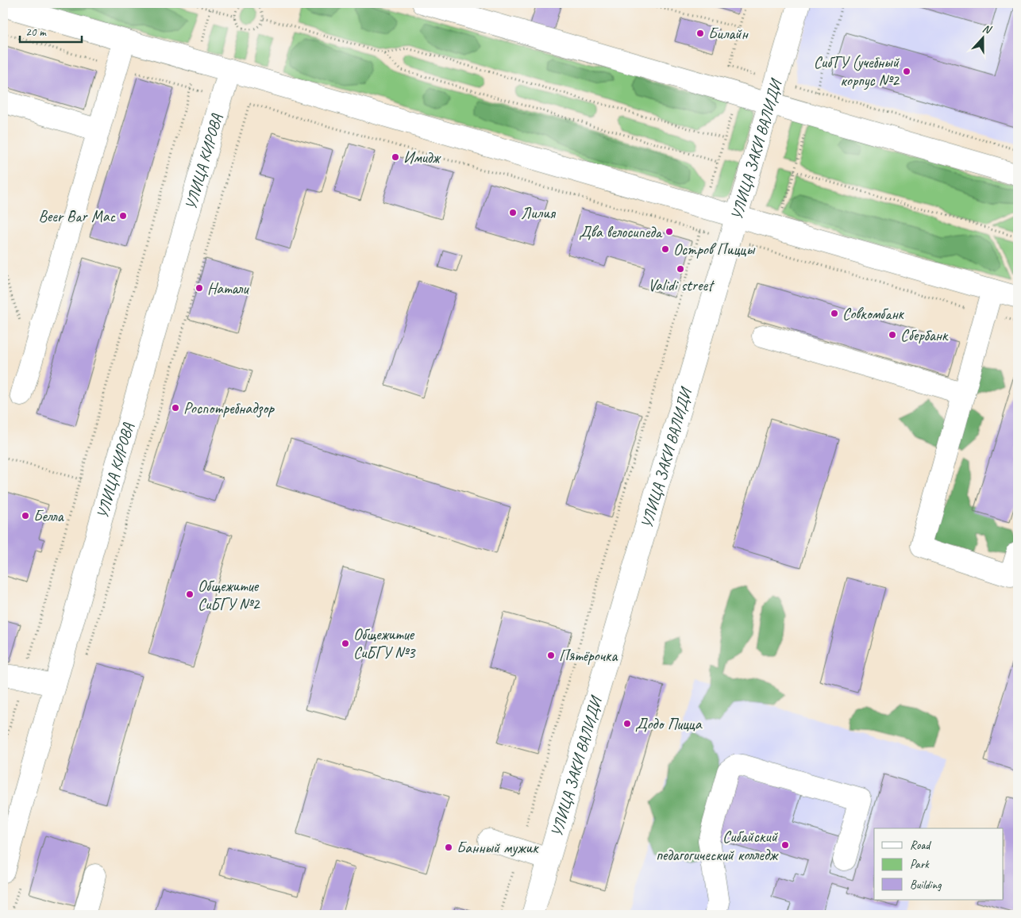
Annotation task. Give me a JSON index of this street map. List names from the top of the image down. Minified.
{"streets":{"street":["УЛИЦА ЗАКИ ВАЛИДИ","УЛИЦА КИРОВА"]},"places":["Билайн","СибГУ (учебный корпус №2","Имидж","Лилия","Beer Bar Mac","Два велосипеда","Остров Пиццы","Validi street","Натали","Совкомбанк","Сбербанк","Роспотребнадзор","Белла","Общежитие СиБГУ №2","Общежитие СиБГУ №3","Пятёрочка","Додо Пицца","Сибайский педагогический колледж","Банный мужик"],"legend":["Road","Park","Building"],"scale_bar":"20 m","north":"top"}
